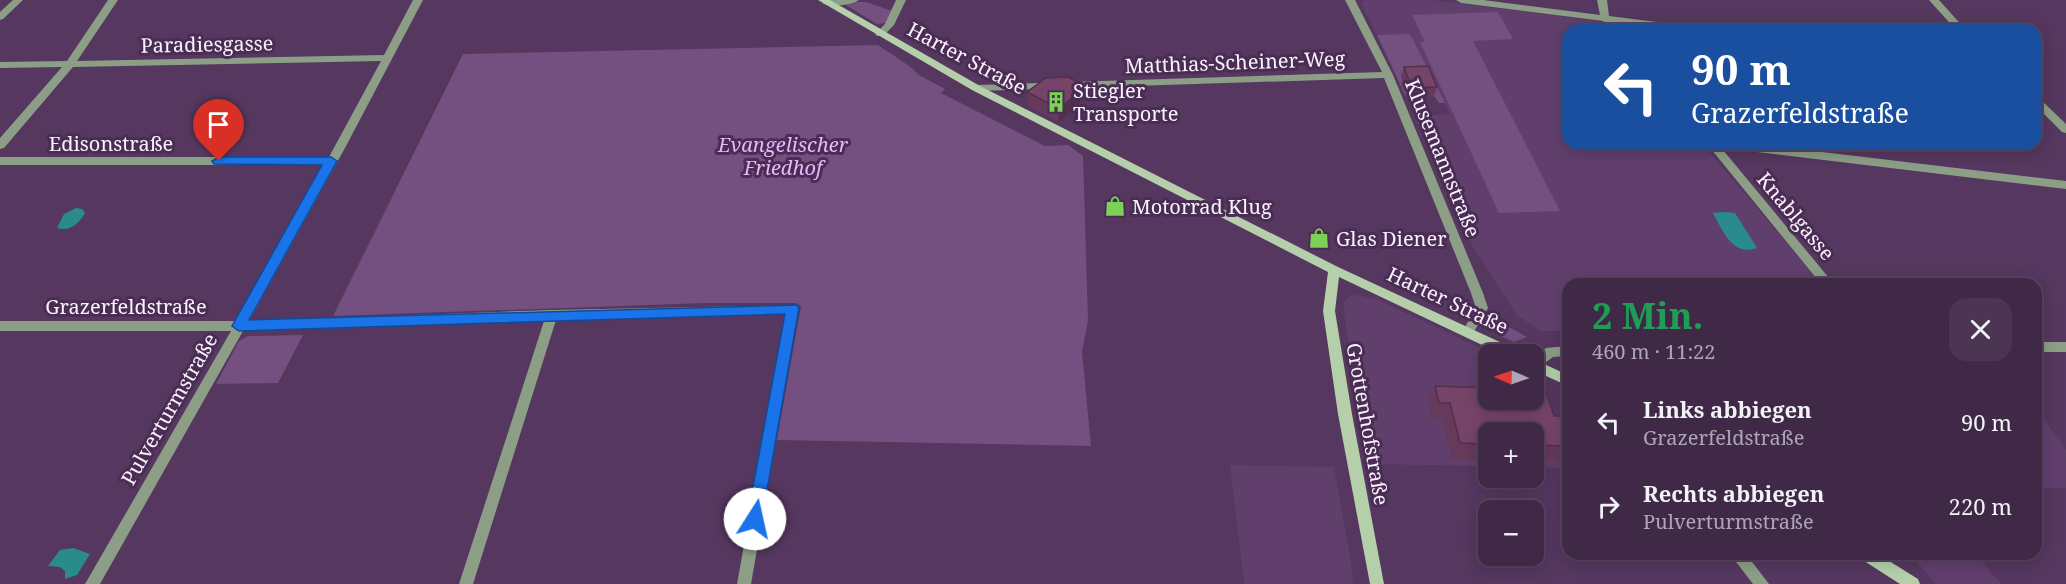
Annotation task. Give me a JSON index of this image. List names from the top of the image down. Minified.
{"streets":{"main road":["Harter Straße","Grottenhofstraße"],"street":["Paradiesgasse","Matthias-Scheiner-Weg","Edisonstraße","Klusemannstraße","Knablgasse","Grazerfeldstraße","Pulverturmstraße"]},"crossings":[["Paradiesgasse","Pulverturmstraße"],["Harter Straße","Matthias-Scheiner-Weg"],["Harter Straße","Klusemannstraße"],["Harter Straße","Grottenhofstraße"],["Matthias-Scheiner-Weg","Klusemannstraße"],["Edisonstraße","Pulverturmstraße"],["Grazerfeldstraße","Pulverturmstraße"]],"parks":["Evangelischer Friedhof"],"places":{"building":["Stiegler Transporte"],"shop":["Motorrad Klug","Glas Diener"]},"north":"left","page":{"turn":["90 m","Grazerfeldstraße"],"heading":["2 Min.","460 m · 11:22"],"map_buttons":["+","−"],"list":[{"name":"Links abbiegen","note":"Grazerfeldstraße","value":"90 m"},{"name":"Rechts abbiegen","note":"Pulverturmstraße","value":"220 m"}]}}
